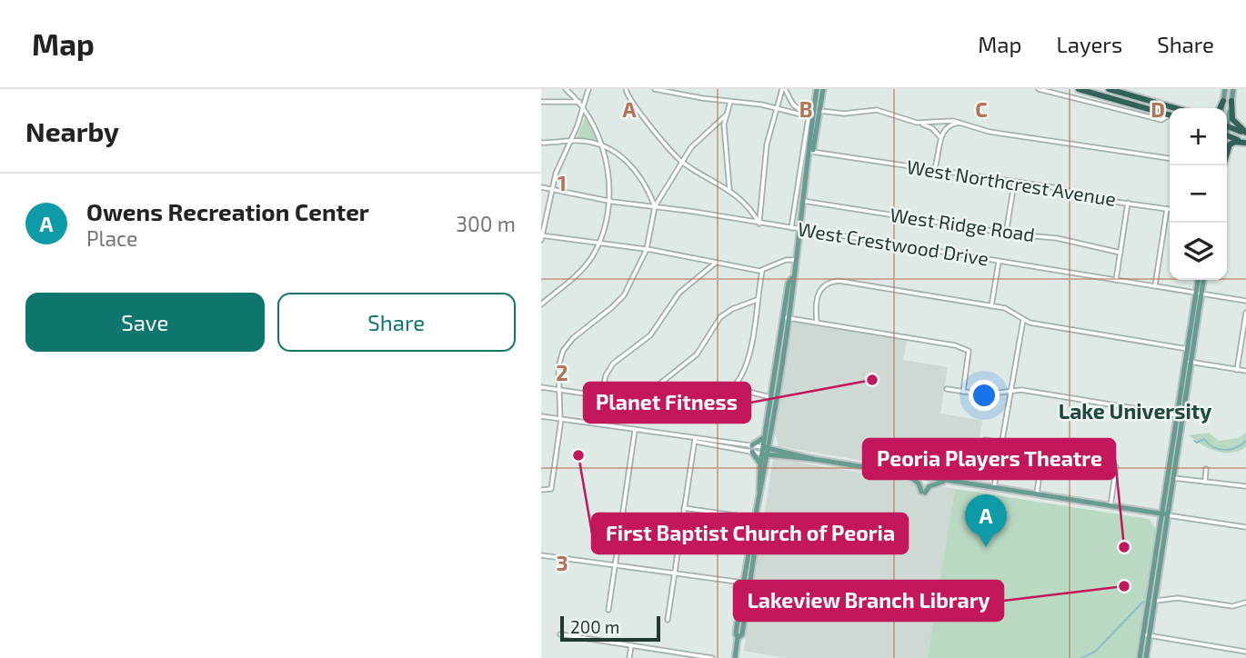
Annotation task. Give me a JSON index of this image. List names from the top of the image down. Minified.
{"streets":{"street":["West Northcrest Avenue","West Ridge Road","West Crestwood Drive"]},"districts":["Lake University"],"places":["Planet Fitness","First Baptist Church of Peoria","Peoria Players Theatre","Lakeview Branch Library"],"scale_bar":"200 m","page":{"header":"Map","nav":["Map","Layers","Share"],"heading":"Nearby","map_buttons":["+","−"],"list":[{"mark":"A","name":"Owens Recreation Center","note":"Place","value":"300 m"}],"buttons":["Save","Share"],"pins":"A","scale":"200 m"},"grid":{"columns":["A","B","C","D"],"rows":["1","2","3"]}}
